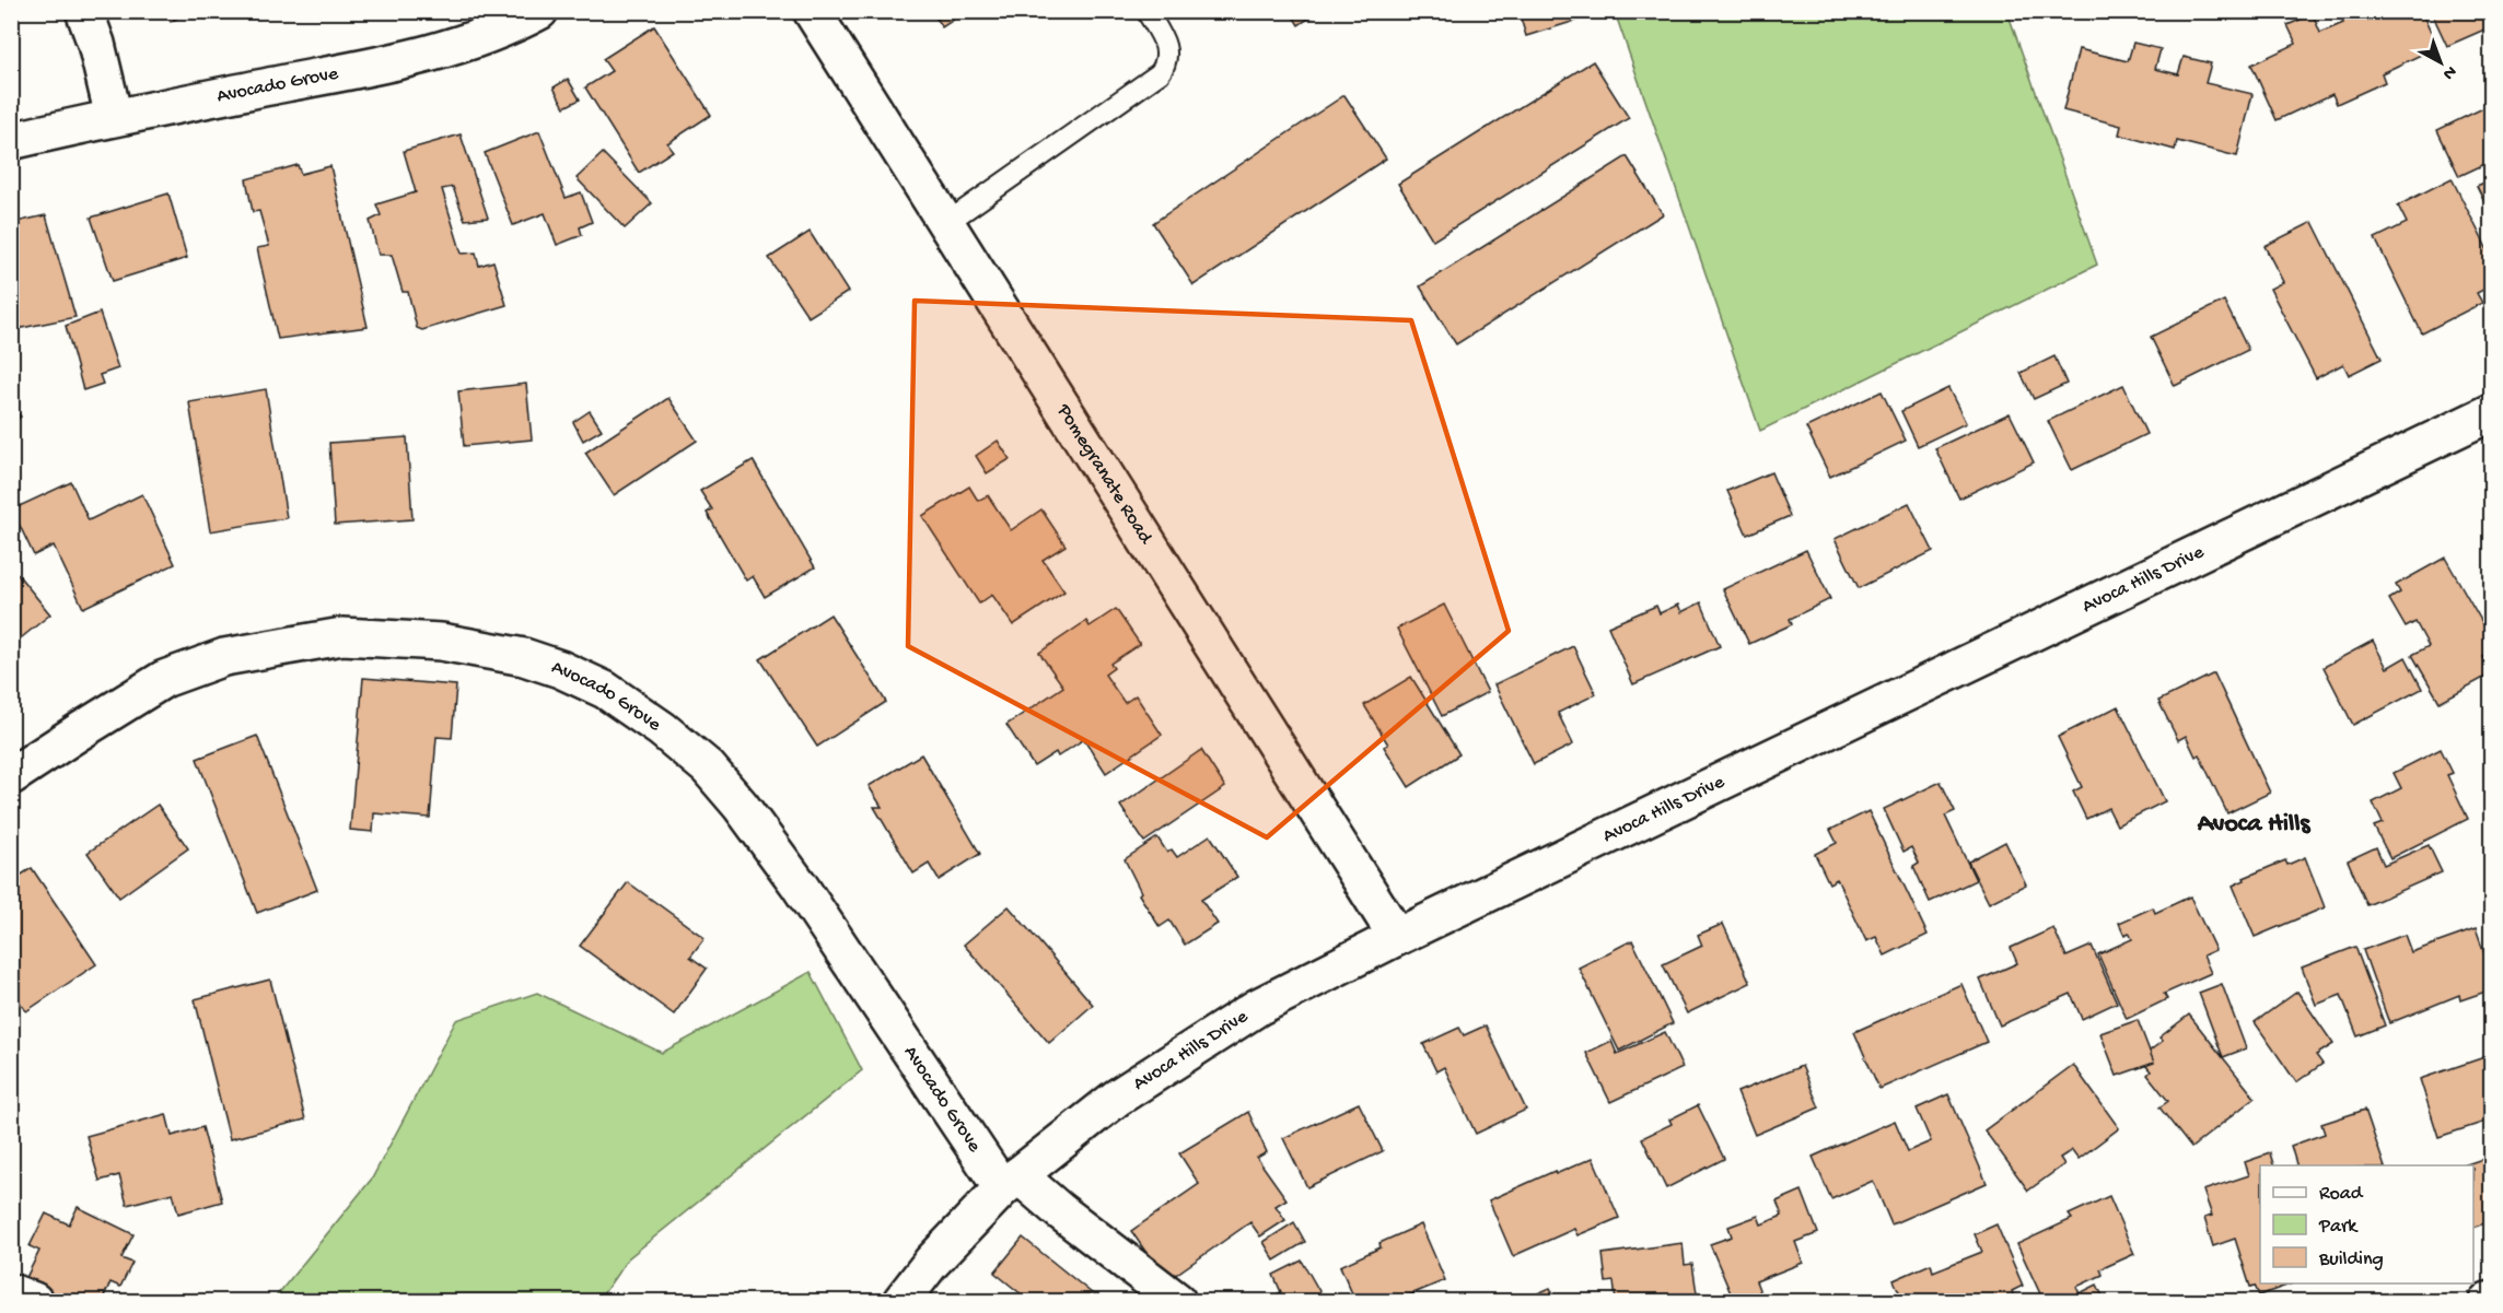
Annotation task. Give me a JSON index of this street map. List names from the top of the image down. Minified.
{"streets":{"street":["Avocado Grove","Pomegranate Road","Avoca Hills Drive"]},"crossings":[["Avocado Grove","Avoca Hills Drive"],["Pomegranate Road","Avoca Hills Drive"]],"districts":["Avoca Hills"],"legend":["Road","Park","Building"],"north":"bottom right"}
